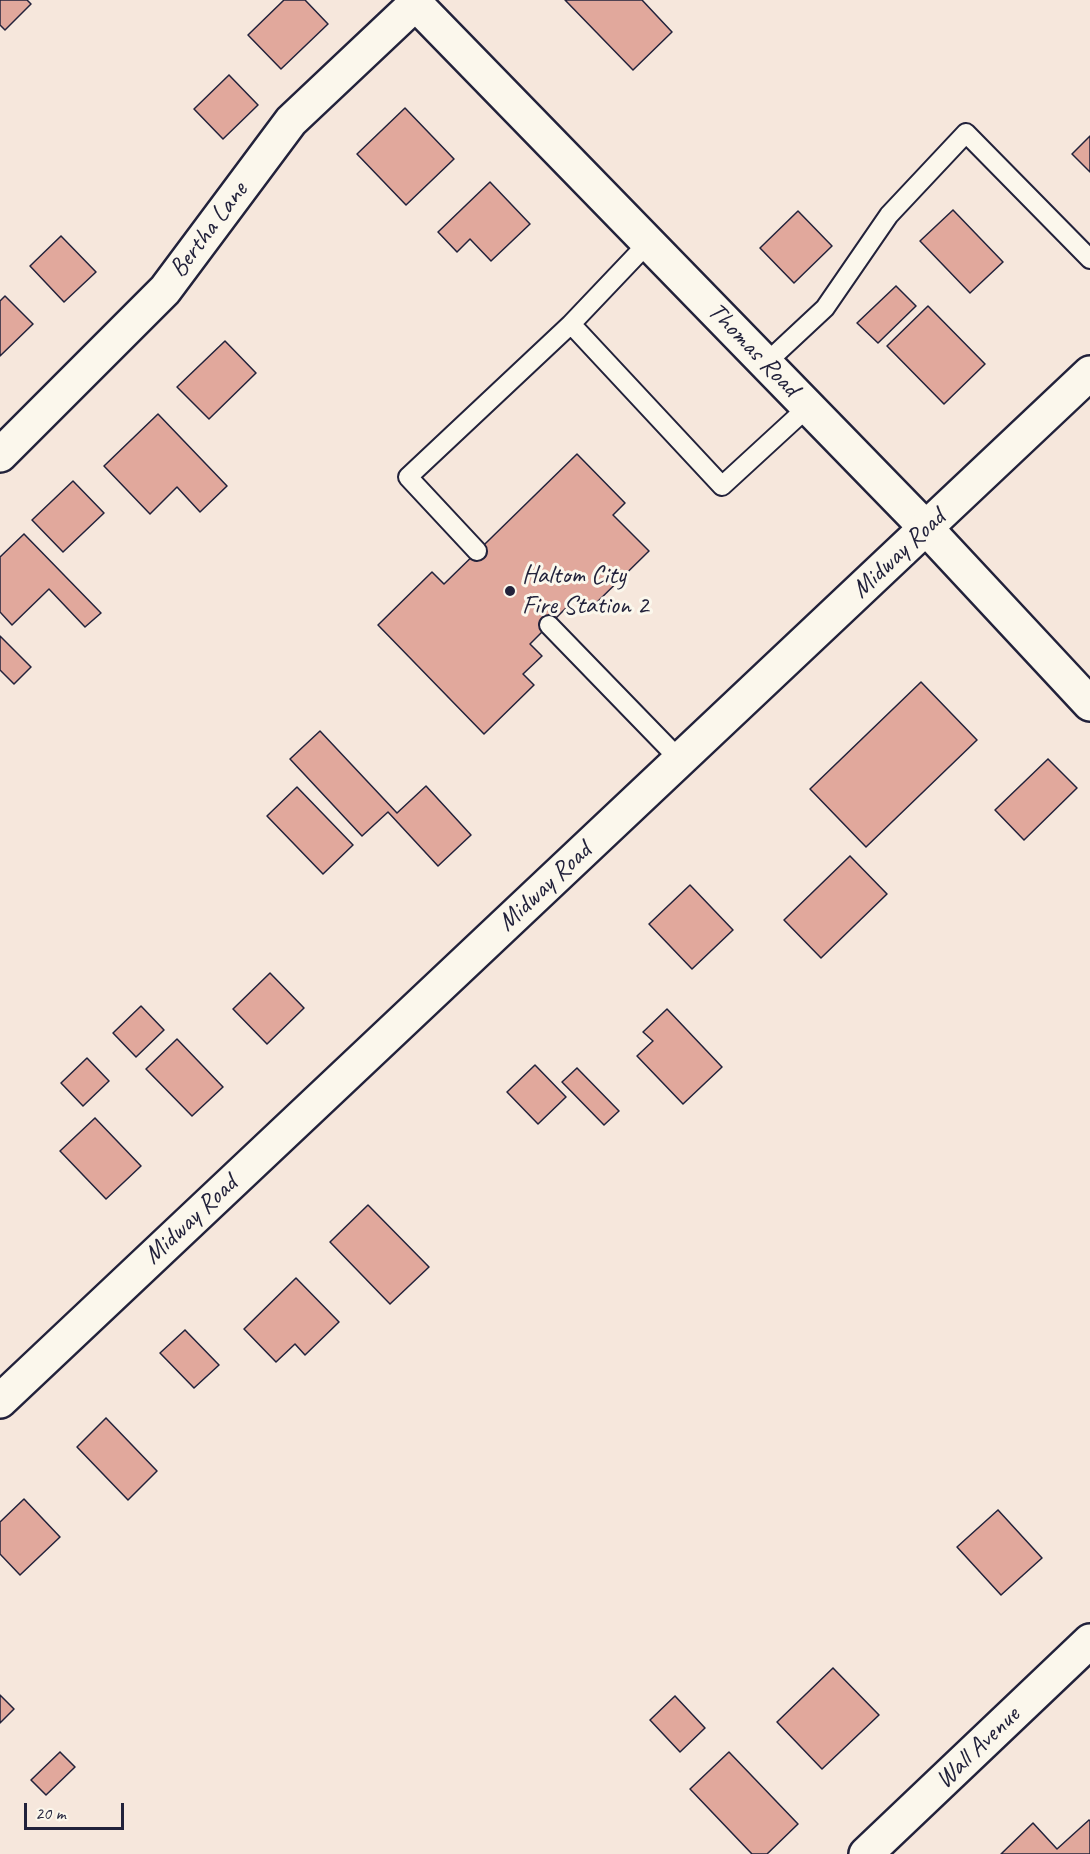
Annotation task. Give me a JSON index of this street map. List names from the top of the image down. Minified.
{"streets":{"street":["Bertha Lane","Thomas Road","Midway Road","Wall Avenue"]},"crossings":[["Bertha Lane","Thomas Road"],["Thomas Road","Midway Road"]],"places":["Haltom City Fire Station 2"],"scale_bar":"20 m"}
